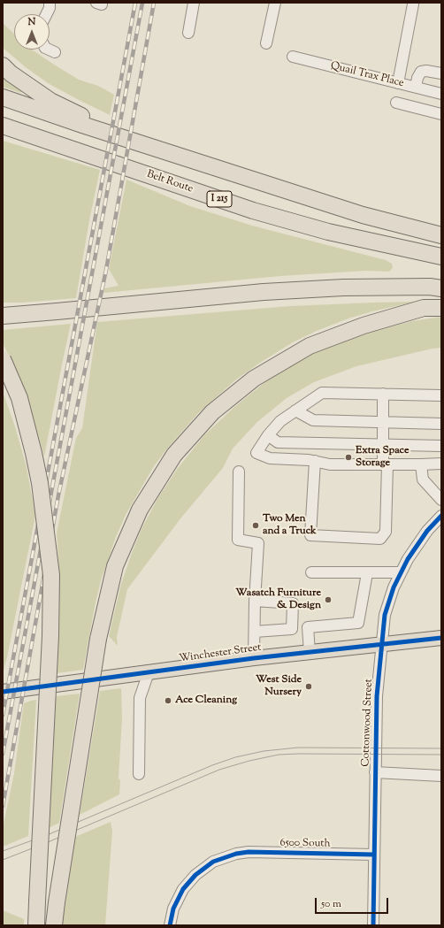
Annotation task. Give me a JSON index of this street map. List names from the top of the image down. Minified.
{"streets":{"highway":["Belt Route","I 215"],"main road":["Winchester Street"],"street":["Quail Trax Place","Cottonwood Street","6500 South"]},"crossings":[["Winchester Street","Cottonwood Street"],["Cottonwood Street","6500 South"]],"places":["Extra Space Storage","Two Men and a Truck","Wasatch Furniture & Design","West Side Nursery","Ace Cleaning"],"scale_bar":"50 m","north":"top"}
